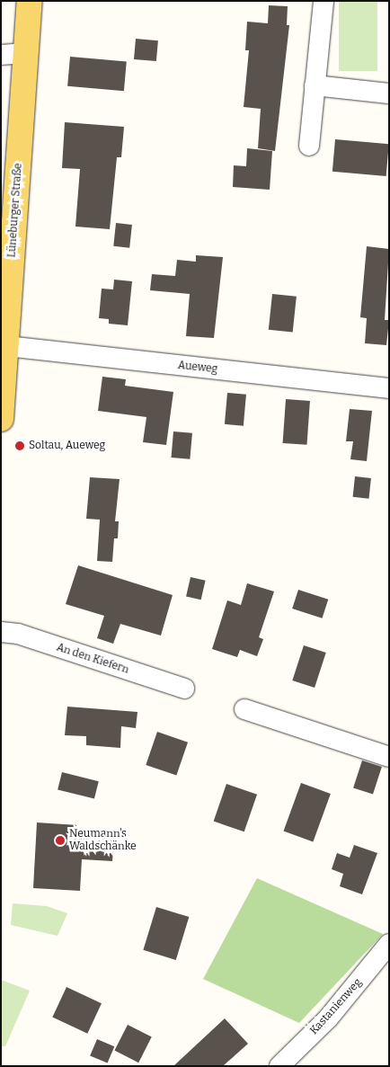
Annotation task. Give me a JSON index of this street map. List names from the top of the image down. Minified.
{"streets":{"main road":["Lüneburger Straße"],"street":["Aueweg","An den Kiefern","Kastanienweg"]},"crossings":[["Lüneburger Straße","Aueweg"]],"places":["Soltau, Aueweg","Neumann's Waldschänke"]}
